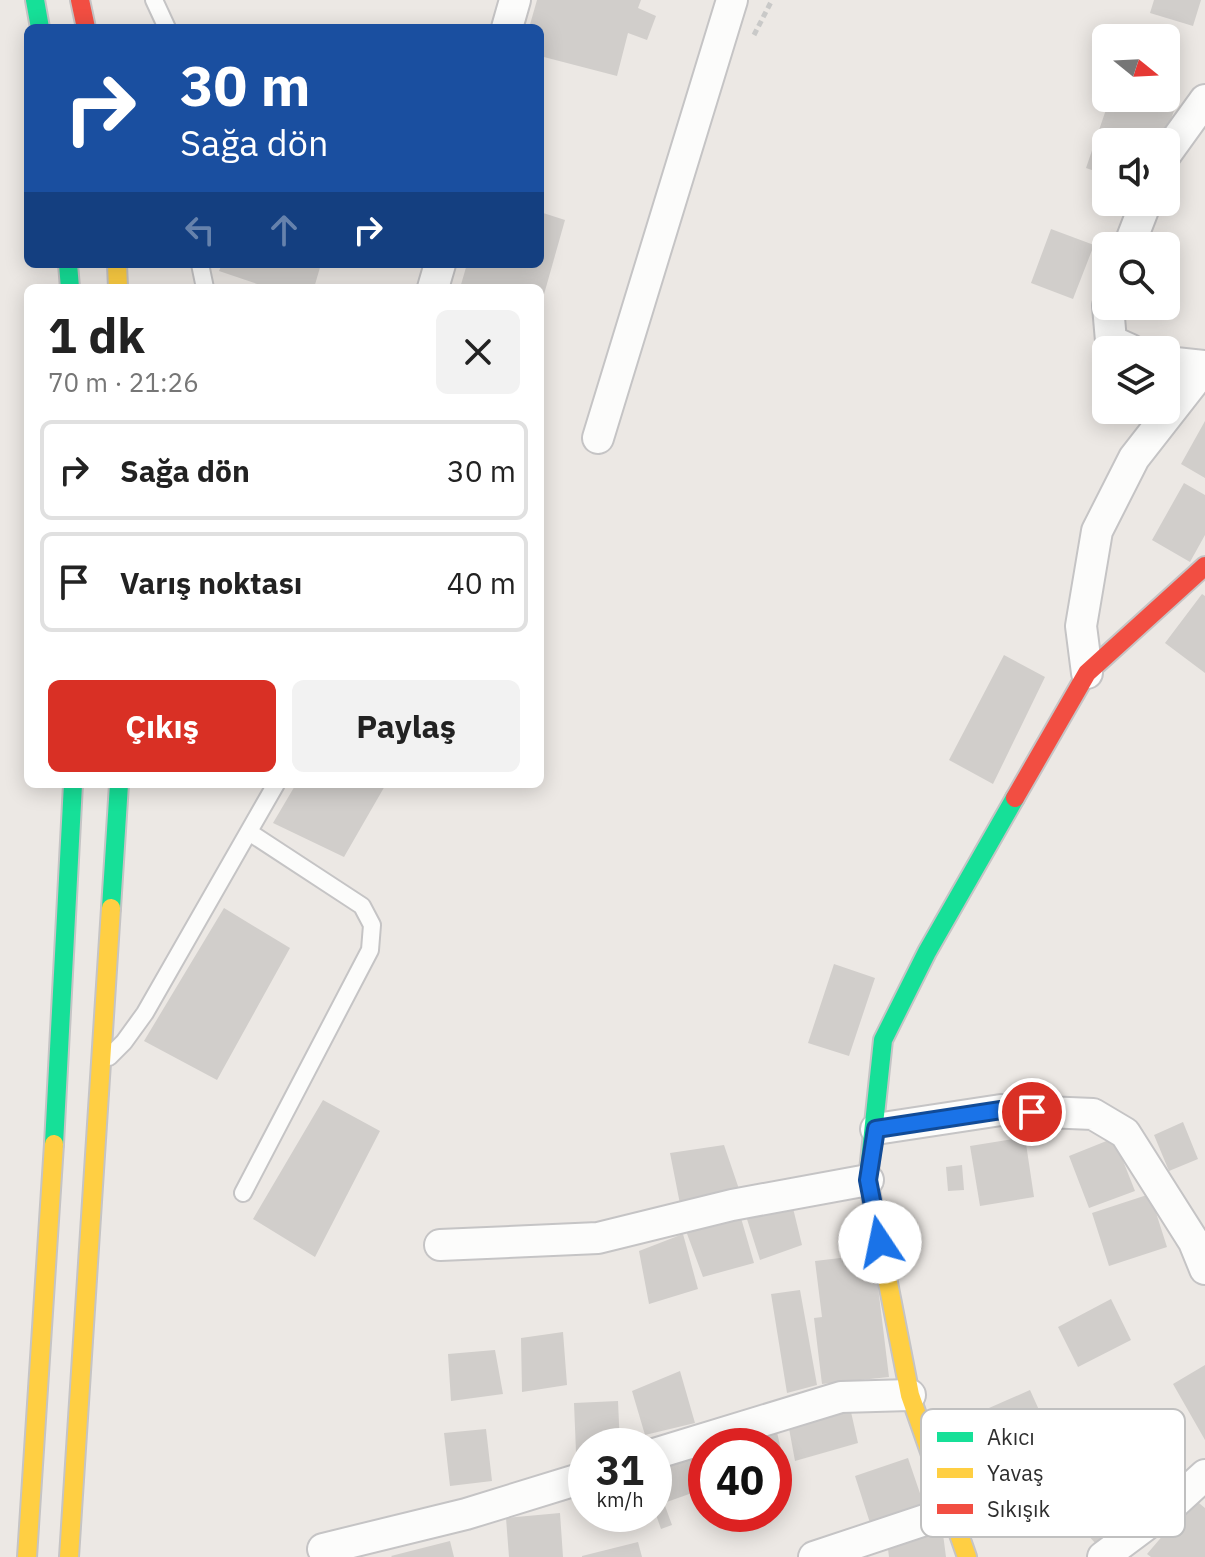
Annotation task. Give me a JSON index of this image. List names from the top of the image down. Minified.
{"legend":["Akıcı","Yavaş","Sıkışık"],"north":"right","page":{"turn":["30 m","Sağa dön"],"heading":["1 dk","70 m · 21:26"],"list":[{"name":"Sağa dön","value":"30 m"},{"name":"Varış noktası","value":"40 m"}],"buttons":["Çıkış","Paylaş"],"speed":"31 km/h","limit":"40"}}
